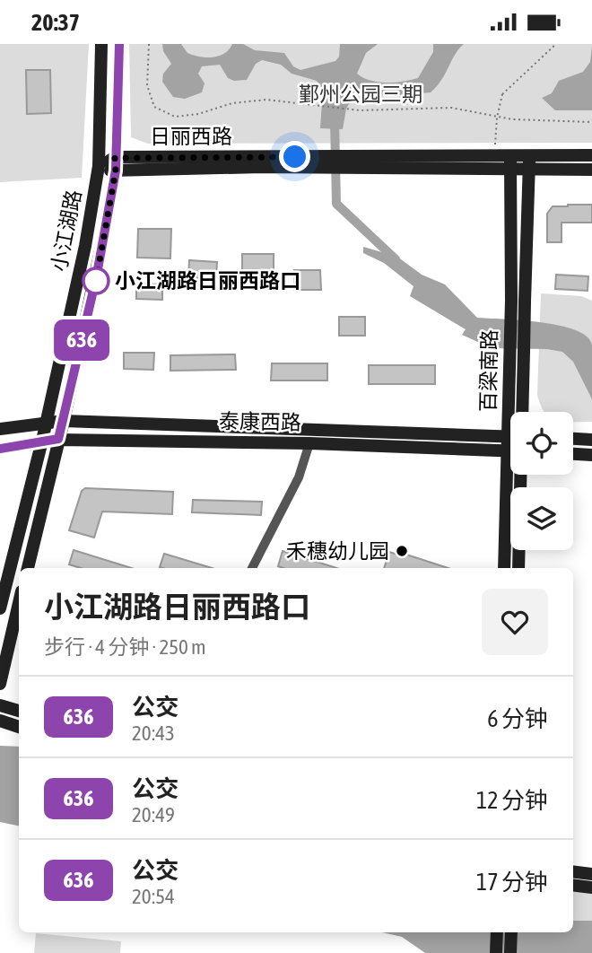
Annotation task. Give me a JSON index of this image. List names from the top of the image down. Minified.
{"streets":{"main road":["日丽西路","小江湖路","百梁南路","泰康西路"]},"crossings":[["日丽西路","小江湖路"],["日丽西路","百梁南路"],["小江湖路","泰康西路"],["百梁南路","泰康西路"]],"parks":["鄞州公园三期"],"places":["小江湖路日丽西路口","禾穗幼儿园"],"lines":["bus line 636"],"page":{"status":"20:37","on_map":"636","heading":["小江湖路日丽西路口","步行 · 4 分钟 · 250 m"],"list":[{"mark":"636","name":"公交","note":"20:43","value":"6 分钟"},{"mark":"636","name":"公交","note":"20:49","value":"12 分钟"},{"mark":"636","name":"公交","note":"20:54","value":"17 分钟"}]}}
